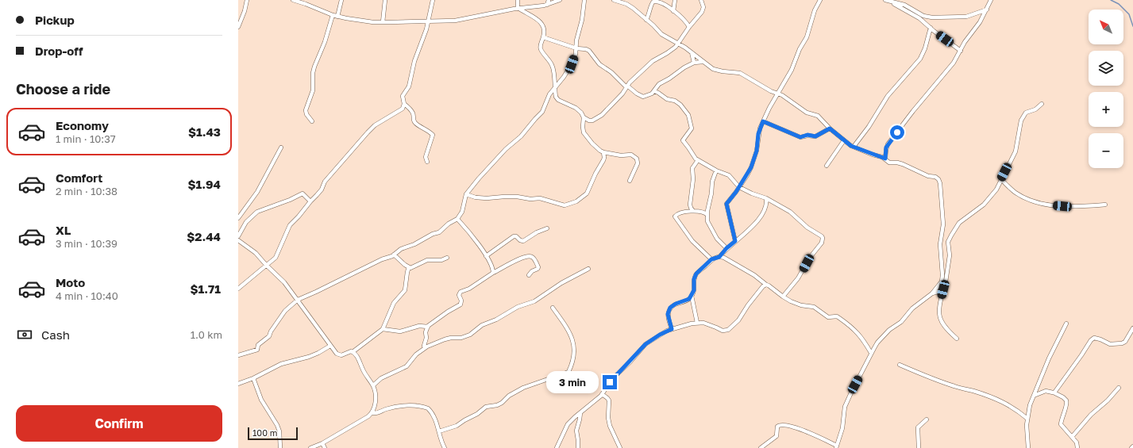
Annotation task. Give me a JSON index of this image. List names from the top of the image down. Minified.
{"scale_bar":"100 m","north":"top left","page":{"banner":["Pickup","Drop-off"],"map_buttons":["+","−"],"heading":"Choose a ride","list":[{"name":"Economy","note":"1 min · 10:37","value":"$1.43"},{"name":"Comfort","note":"2 min · 10:38","value":"$1.94"},{"name":"XL","note":"3 min · 10:39","value":"$2.44"},{"name":"Moto","note":"4 min · 10:40","value":"$1.71"}],"pay":["Cash","1.0 km"],"bubble":"3 min","buttons":"Confirm","scale":"100 m"}}
